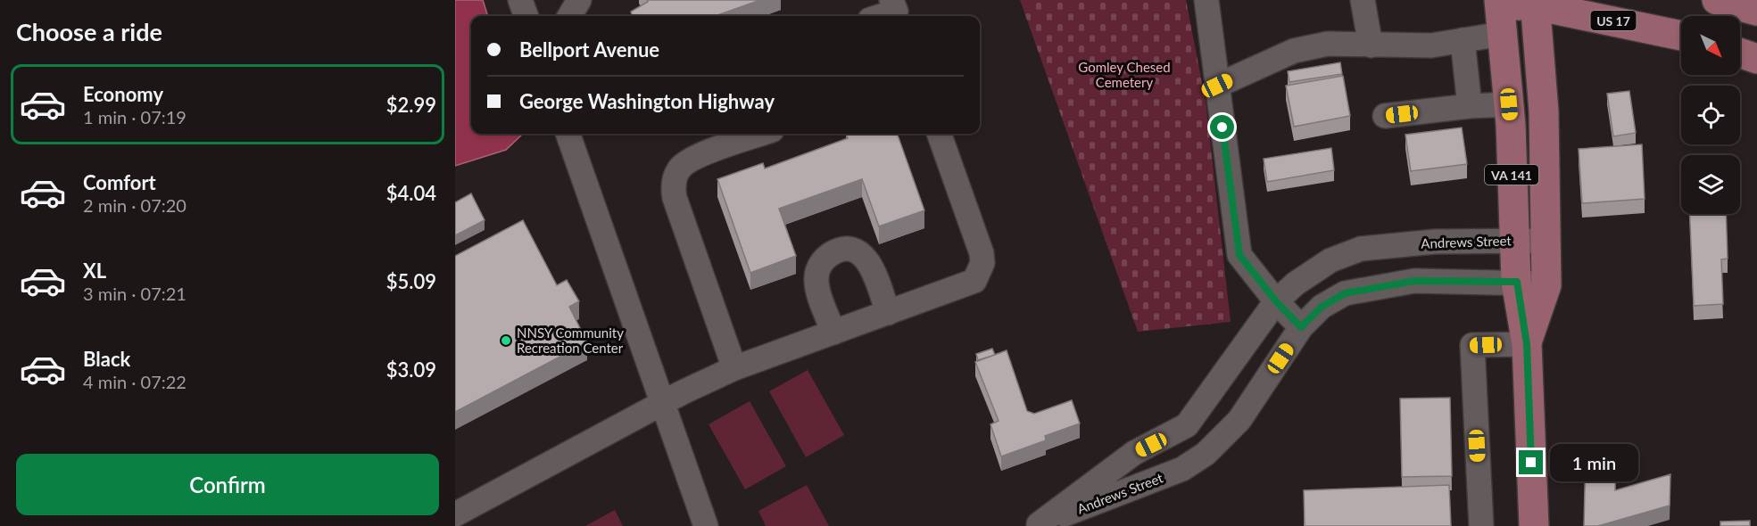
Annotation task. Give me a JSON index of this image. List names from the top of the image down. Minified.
{"streets":{"main road":["US 17","VA 141"],"street":["Andrews Street"]},"crossings":[["US 17","VA 141"],["VA 141","Andrews Street"]],"parks":["Gomley Chesed Cemetery"],"places":["NNSY Community Recreation Center"],"north":"bottom right","page":{"heading":"Choose a ride","banner":["Bellport Avenue","George Washington Highway"],"list":[{"name":"Economy","note":"1 min · 07:19","value":"$2.99"},{"name":"Comfort","note":"2 min · 07:20","value":"$4.04"},{"name":"XL","note":"3 min · 07:21","value":"$5.09"},{"name":"Black","note":"4 min · 07:22","value":"$3.09"}],"buttons":"Confirm","bubble":"1 min"}}
